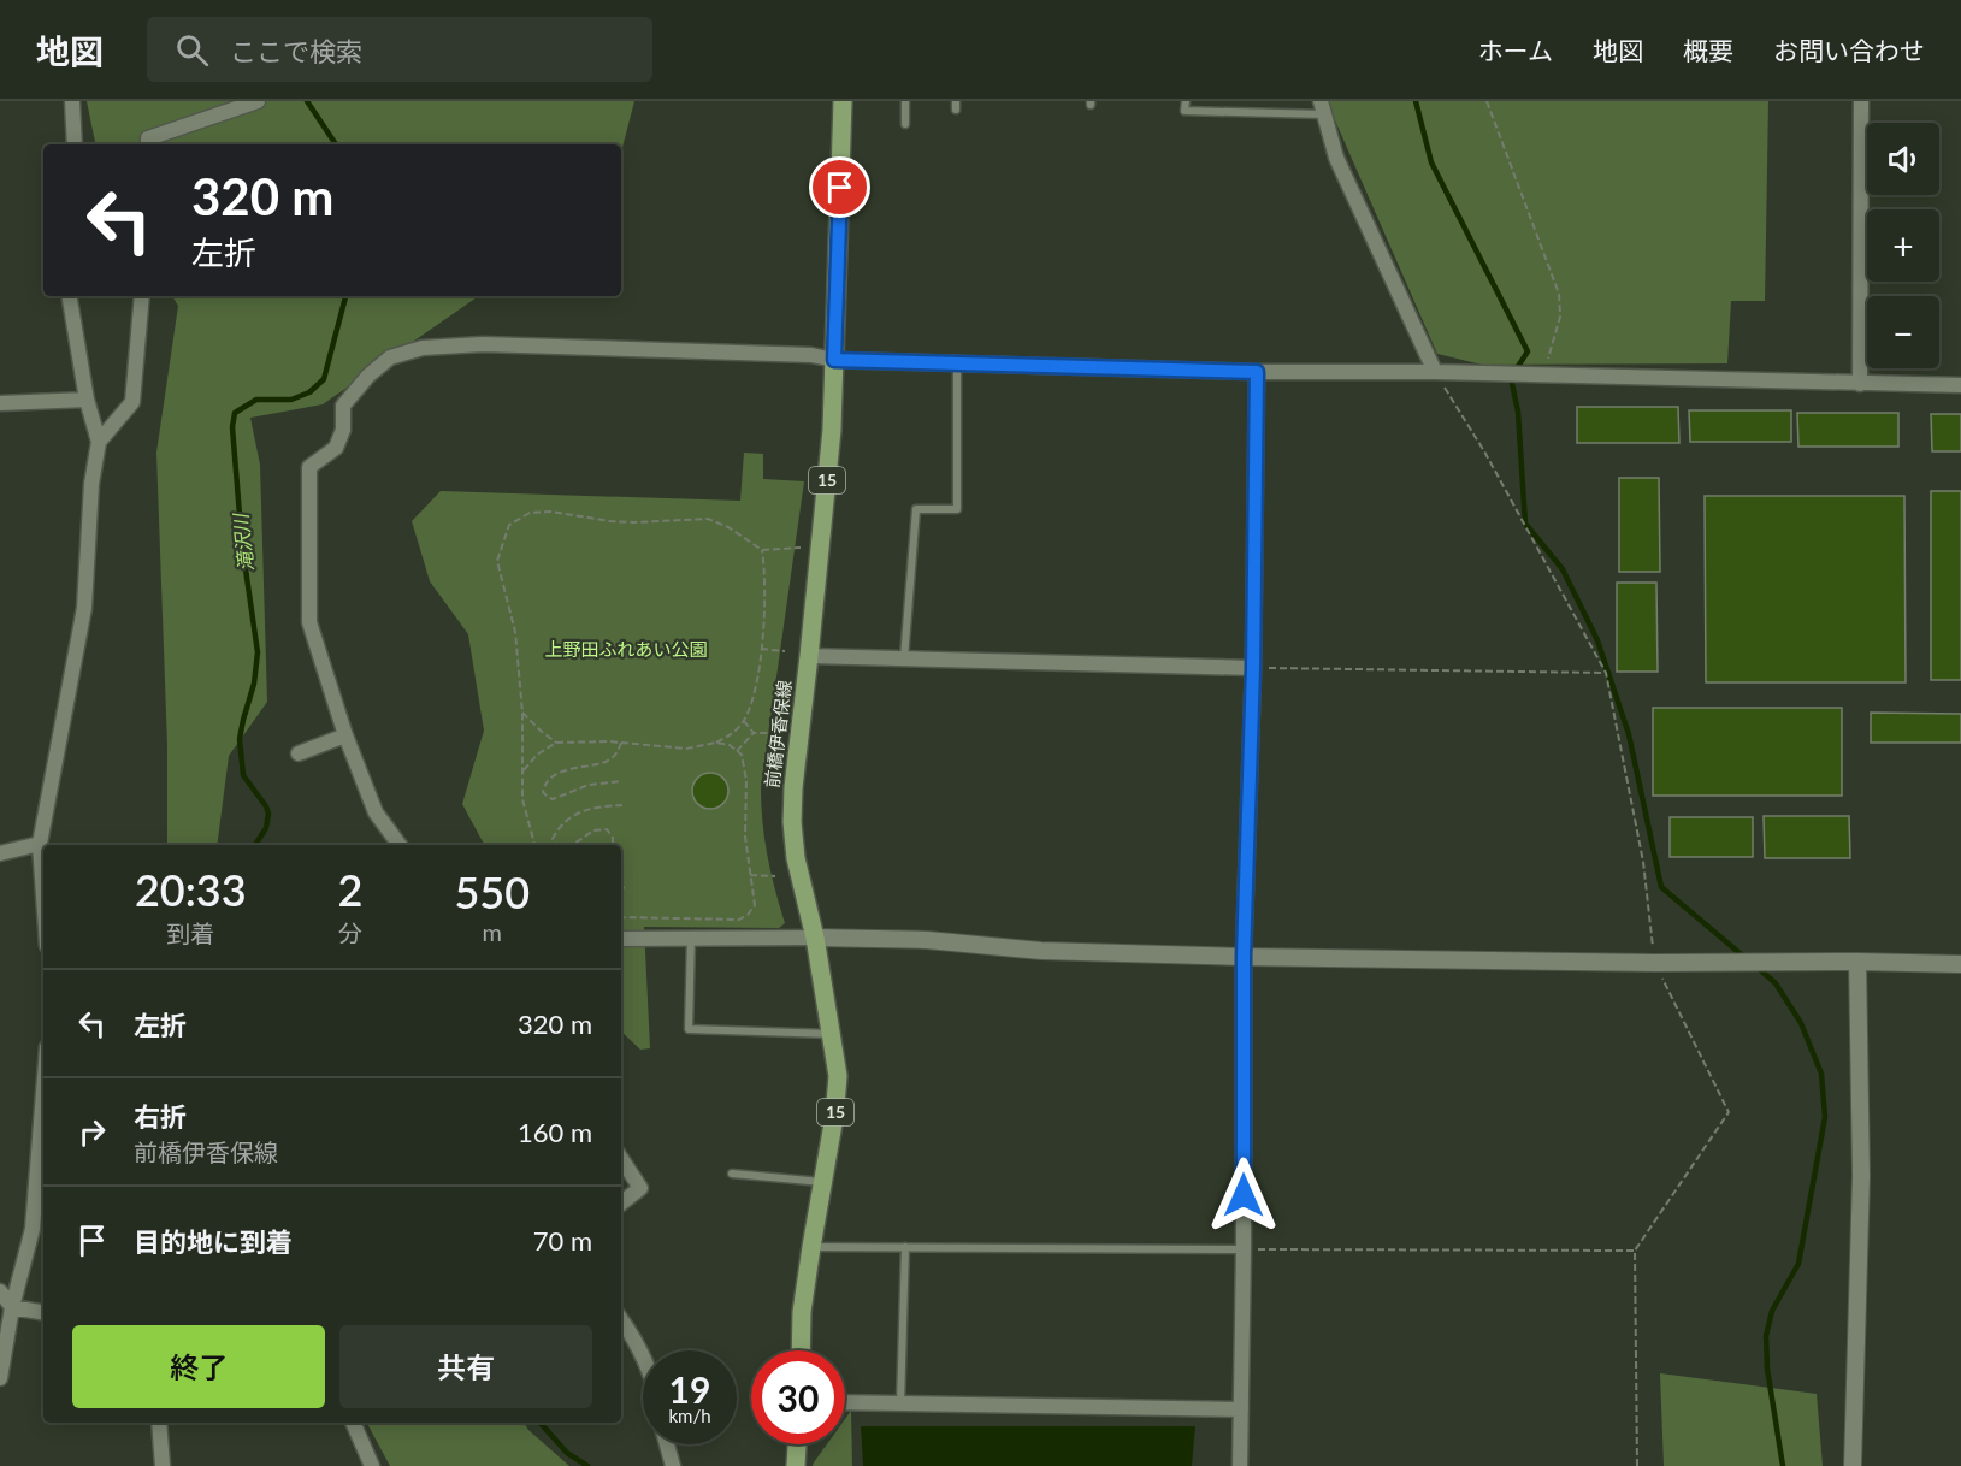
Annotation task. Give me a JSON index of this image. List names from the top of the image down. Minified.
{"streets":{"main road":["15","前橋伊香保線"]},"water":["滝沢川"],"parks":["上野田ふれあい公園"],"page":{"header":"地図","search":"ここで検索","nav":["ホーム","地図","概要","お問い合わせ"],"map_buttons":["+","−"],"turn":["320 m","左折"],"eta":["20:33","到着","2","分","550","m"],"list":[{"name":"左折","value":"320 m"},{"name":"右折","note":"前橋伊香保線","value":"160 m"},{"name":"目的地に到着","value":"70 m"}],"buttons":["終了","共有"],"speed":"19 km/h","limit":"30"}}
